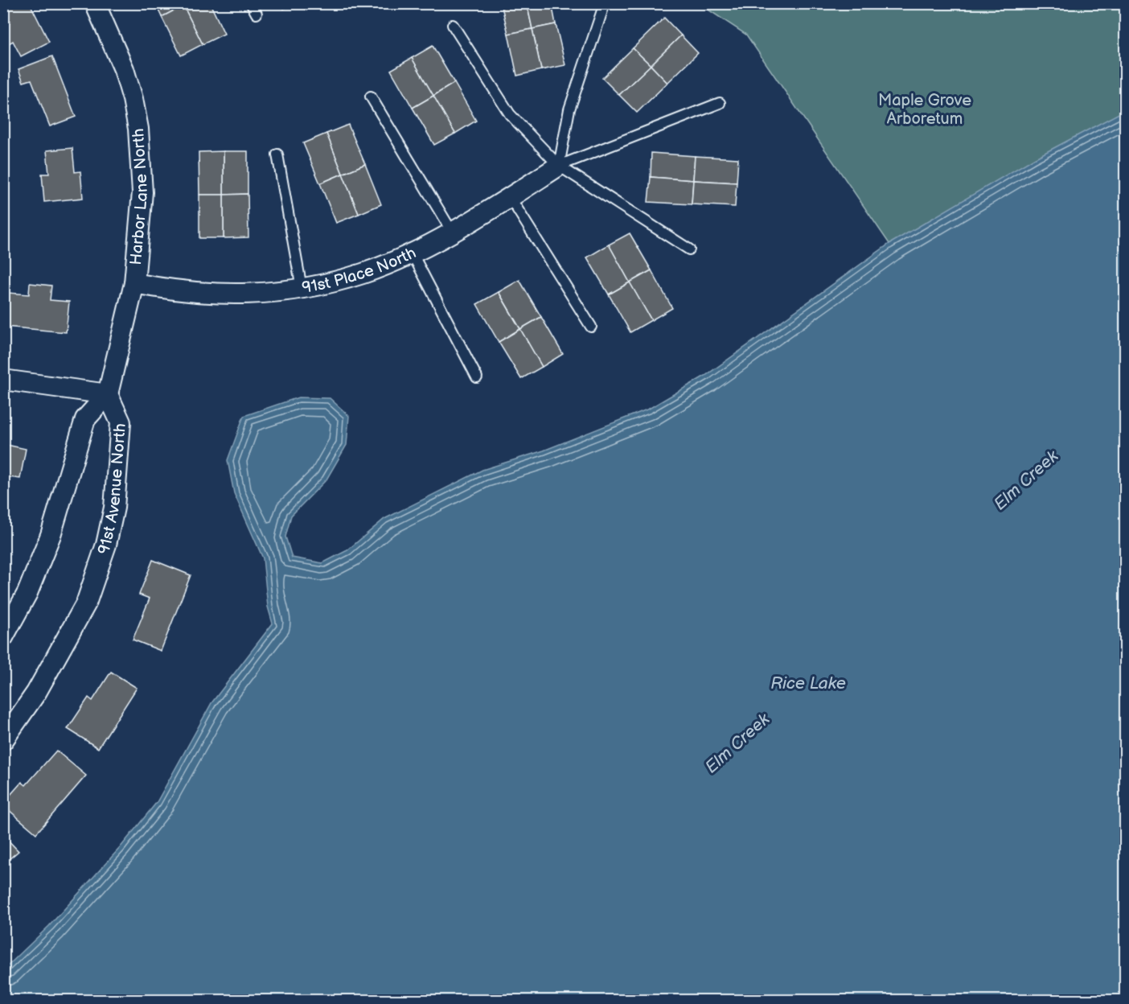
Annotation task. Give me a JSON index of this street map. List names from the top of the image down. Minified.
{"streets":{"street":["Harbor Lane North","91st Place North","91st Avenue North"]},"crossings":[["Harbor Lane North","91st Place North"],["Harbor Lane North","91st Avenue North"]],"water":["Elm Creek","Rice Lake"],"parks":["Maple Grove Arboretum"]}
